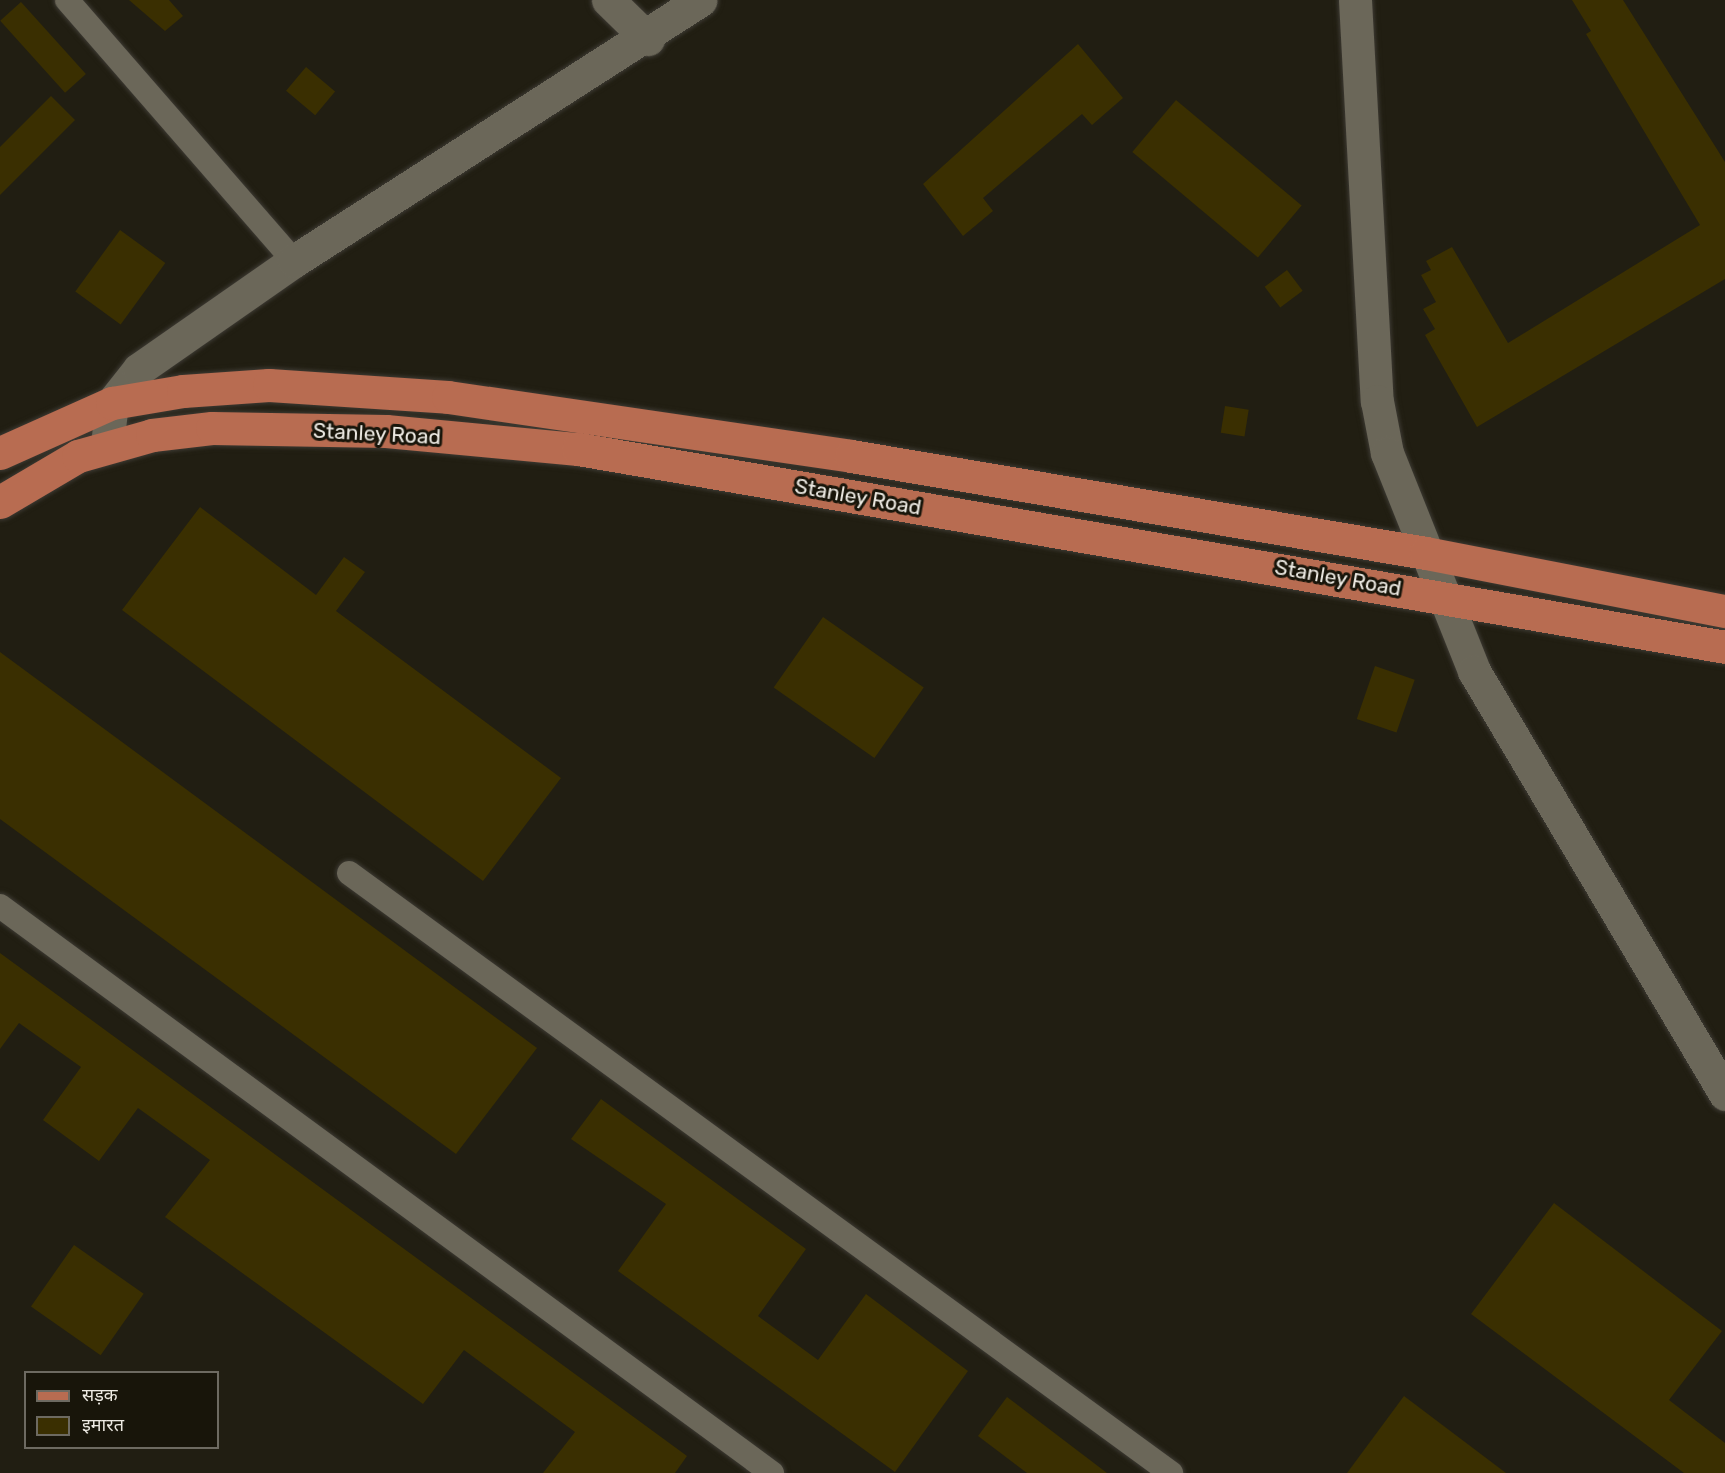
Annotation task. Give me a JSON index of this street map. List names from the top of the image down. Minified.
{"streets":{"main road":["Stanley Road"]},"legend":["सड़क","इमारत"]}
